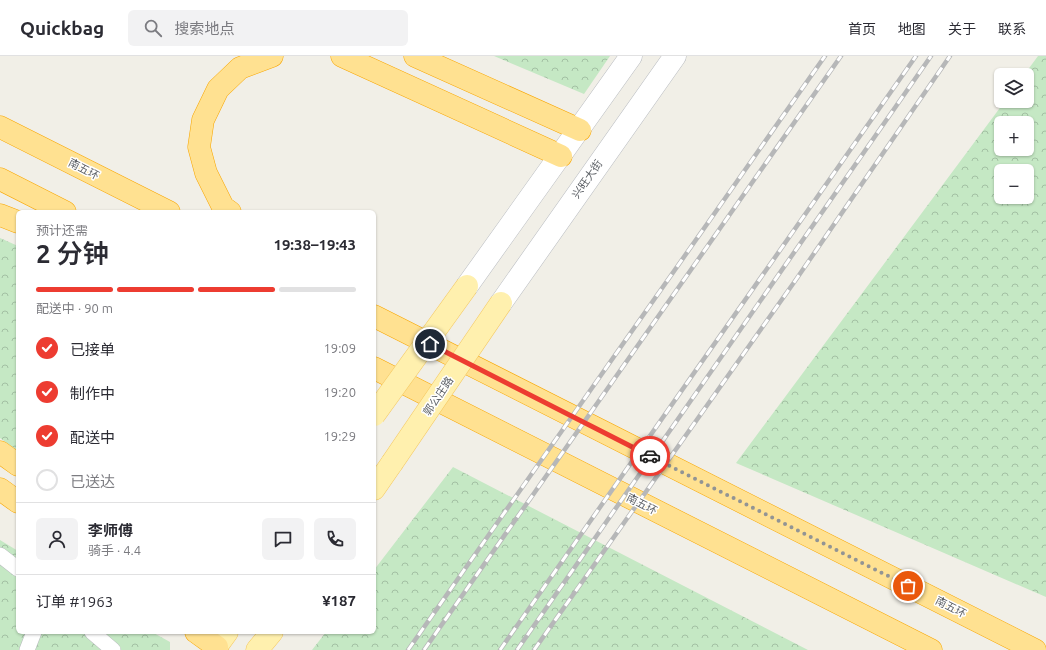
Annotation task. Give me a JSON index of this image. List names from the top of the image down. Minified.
{"streets":{"highway":["南五环"],"main road":["兴旺大街","郭公庄路"]},"crossings":[["兴旺大街","郭公庄路"]],"page":{"header":"Quickbag","search":"搜索地点","nav":["首页","地图","关于","联系"],"map_buttons":["+","−"],"heading":["2 分钟","预计还需","19:38–19:43"],"panel":["李师傅","骑手 · 4.4","订单 #1963","¥187"],"bar":"配送中 · 90 m","list":[["已接单","19:09"],["制作中","19:20"],["配送中","19:29"],"已送达"]}}
